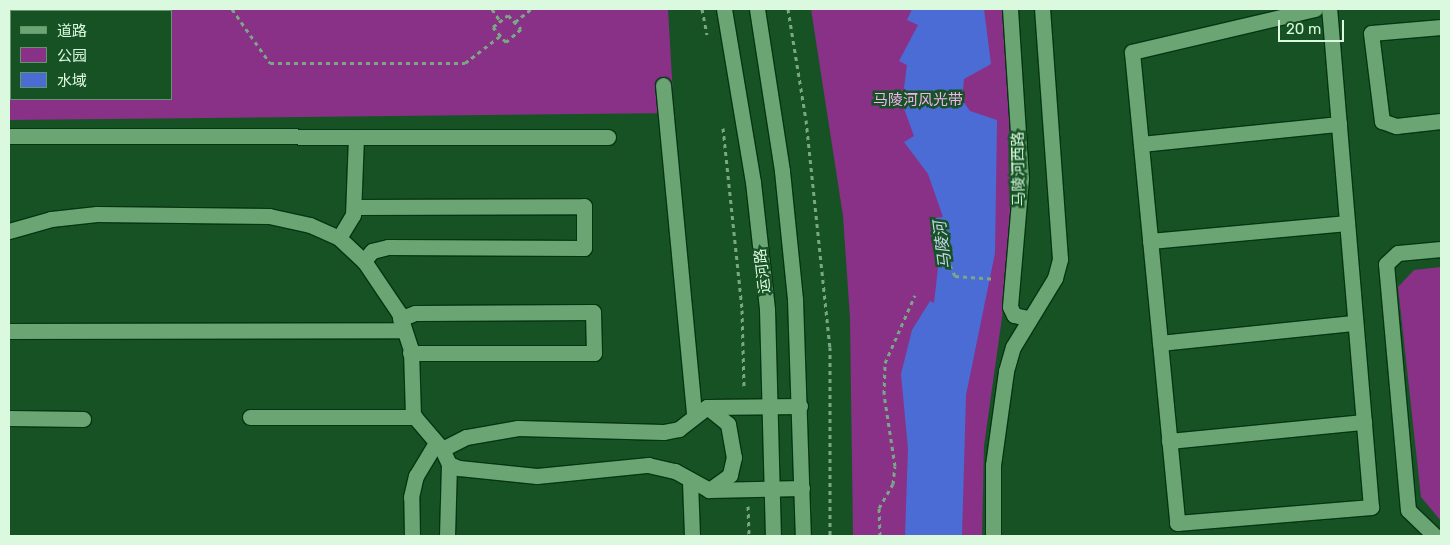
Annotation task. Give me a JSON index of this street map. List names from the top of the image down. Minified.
{"streets":{"street":["马陵河西路","运河路"]},"water":["马陵河"],"parks":["马陵河风光带"],"legend":["道路","公园","水域"],"scale_bar":"20 m"}
